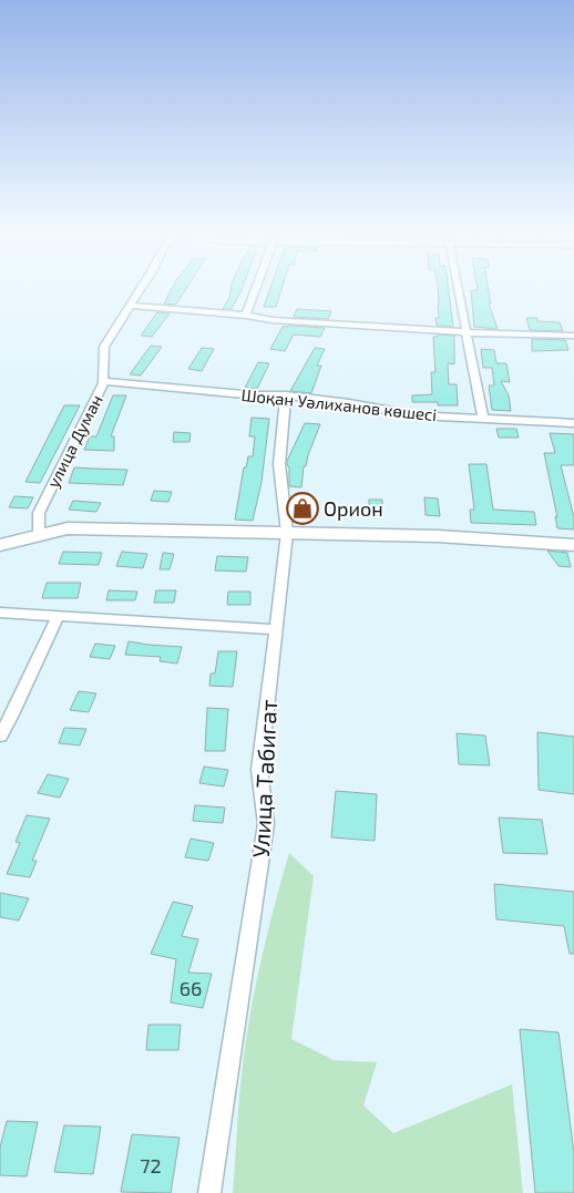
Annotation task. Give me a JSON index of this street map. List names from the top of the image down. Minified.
{"streets":{"street":["Шоқан Уәлиханов көшесі","улица Думан","Улица Табигат"]},"crossings":[["Шоқан Уәлиханов көшесі","улица Думан"],["Шоқан Уәлиханов көшесі","Улица Табигат"]],"places":{"shop":["Орион"]},"house_numbers":["66","72"]}
